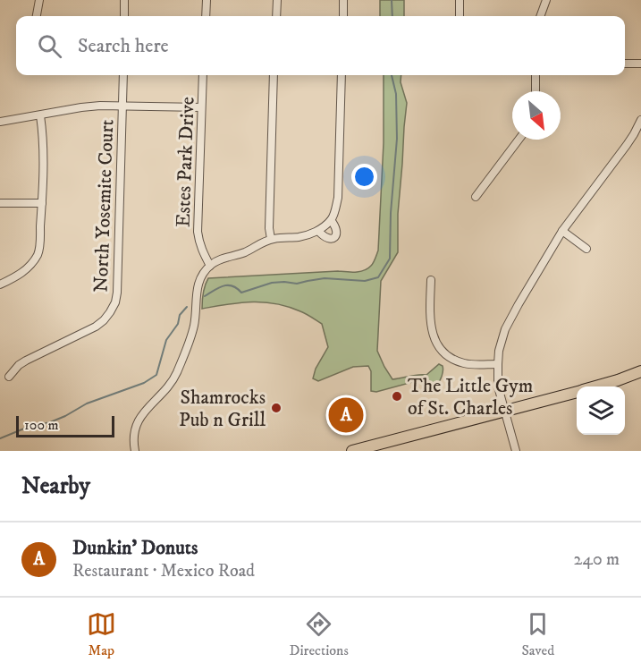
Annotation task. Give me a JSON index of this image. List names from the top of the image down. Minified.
{"streets":{"street":["Estes Park Drive","North Yosemite Court"]},"places":["The Little Gym of St. Charles","Shamrocks Pub n Grill"],"scale_bar":"100 m","north":"bottom right","page":{"search":"Search here","pins":"A","scale":"100 m","heading":"Nearby","list":[{"mark":"A","name":"Dunkin' Donuts","note":"Restaurant · Mexico Road","value":"240 m"}],"nav":["Map","Directions","Saved"]}}
